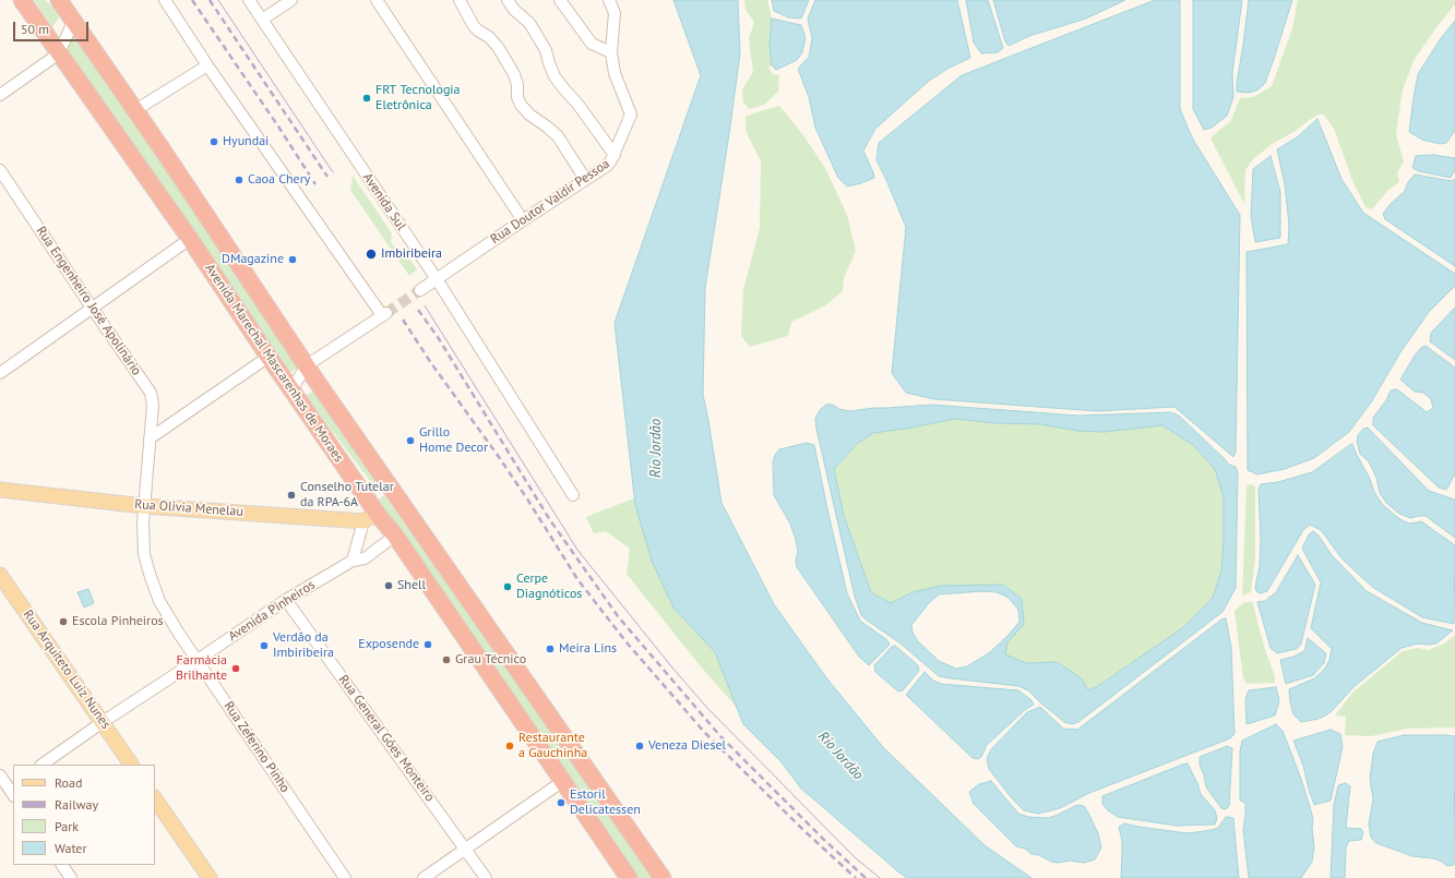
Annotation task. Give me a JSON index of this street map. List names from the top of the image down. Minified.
{"streets":{"highway":["Avenida Marechal Mascarenhas de Moraes"],"main road":["Rua Olivia Menelau","Rua Arquiteto Luiz Nunes"],"street":["Avenida Sul","Rua Doutor Valdir Pessoa","Rua Engenheiro José Apolinário","Avenida Pinheiros","Rua General Góes Monteiro","Rua Zeferino Pinho"]},"crossings":[["Avenida Sul","Rua Doutor Valdir Pessoa"],["Rua Engenheiro José Apolinário","Rua Zeferino Pinho"],["Avenida Marechal Mascarenhas de Moraes","Rua Olivia Menelau"],["Avenida Marechal Mascarenhas de Moraes","Avenida Pinheiros"],["Rua Olivia Menelau","Rua Zeferino Pinho"],["Avenida Pinheiros","Rua Arquiteto Luiz Nunes"],["Avenida Pinheiros","Rua General Góes Monteiro"],["Avenida Pinheiros","Rua Zeferino Pinho"]],"water":["Rio Jordão"],"places":["FRT Tecnologia Eletrônica","Hyundai","Caoa Chery","Imbiribeira","DMagazine","Grillo Home Decor","Conselho Tutelar da RPA-6A","Shell","Cerpe Diagnóticos","Escola Pinheiros","Exposende","Verdão da Imbiribeira","Meira Lins","Grau Técnico","Farmácia Brilhante","Restaurante a Gauchinha","Veneza Diesel","Estoril Delicatessen"],"legend":["Road","Railway","Park","Water"],"scale_bar":"50 m"}
